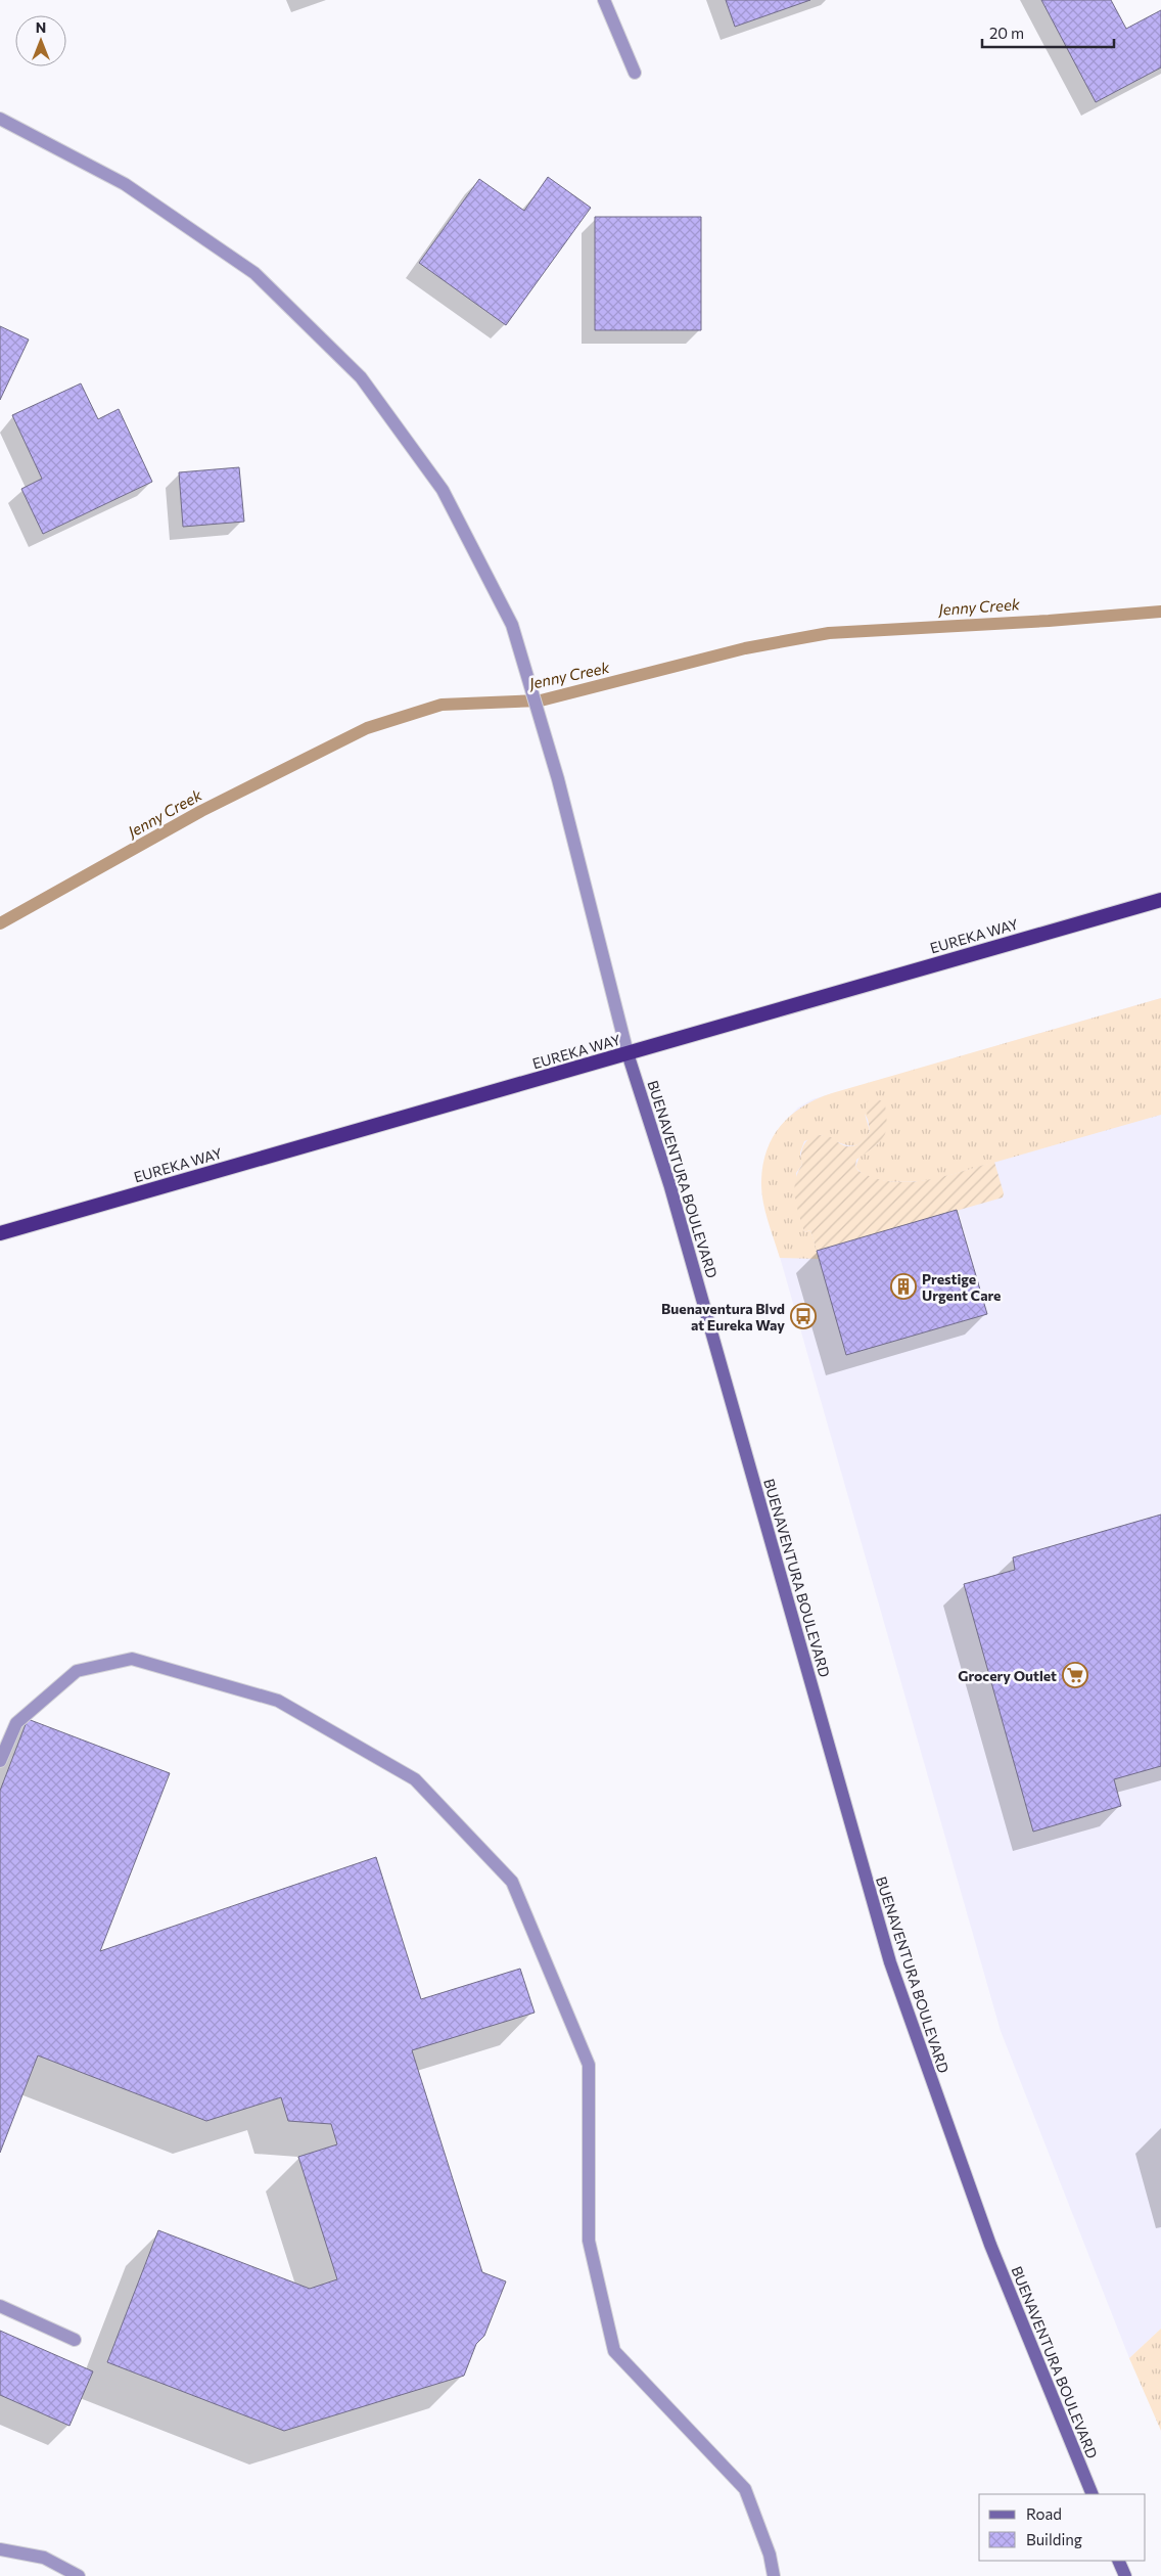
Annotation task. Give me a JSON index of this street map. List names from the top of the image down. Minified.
{"streets":{"highway":["EUREKA WAY"],"main road":["BUENAVENTURA BOULEVARD"]},"crossings":[["EUREKA WAY","BUENAVENTURA BOULEVARD"]],"water":["Jenny Creek"],"places":{"building":["Prestige Urgent Care"],"bus stop":["Buenaventura Blvd at Eureka Way"],"supermarket":["Grocery Outlet"]},"legend":["Road","Building"],"scale_bar":"20 m","north":"top"}
